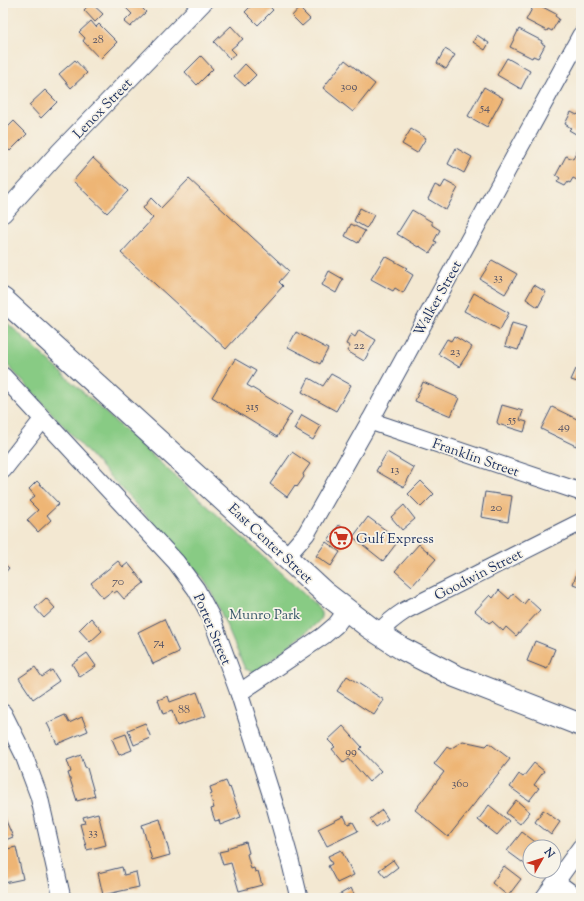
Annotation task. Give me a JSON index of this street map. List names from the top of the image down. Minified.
{"streets":{"main road":["East Center Street"],"street":["Lenox Street","Walker Street","Franklin Street","Goodwin Street","Porter Street"]},"crossings":[["Walker Street","Franklin Street"],["Walker Street","East Center Street"],["East Center Street","Goodwin Street"]],"parks":["Munro Park"],"places":{"supermarket":["Gulf Express"]},"house_numbers":["28","309","54","33","22","23","315","55","49","13","20","70","74","88","99","360","33"],"north":"top right"}
